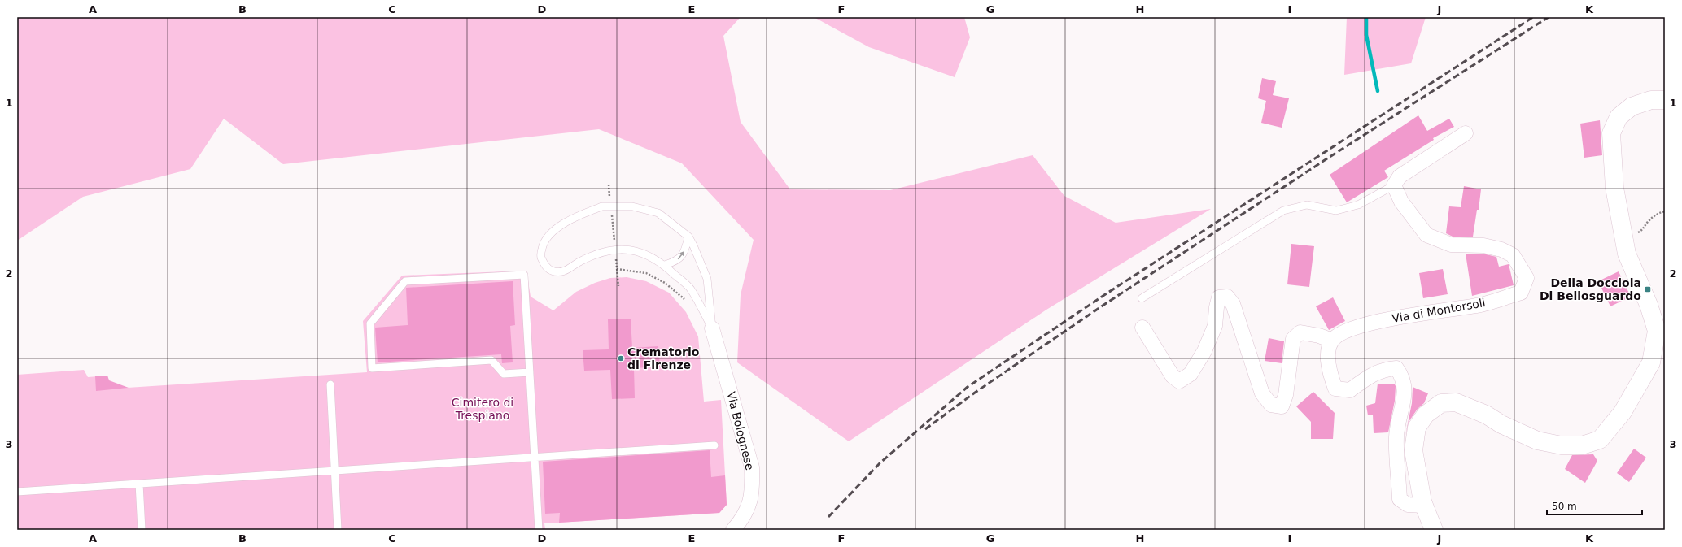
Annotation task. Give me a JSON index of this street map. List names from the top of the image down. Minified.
{"streets":{"street":["Via di Montorsoli","Via Bolognese"]},"parks":["Cimitero di Trespiano"],"places":{"transit":["Della Docciola Di Bellosguardo"],"other":["Crematorio di Firenze"]},"scale_bar":"50 m","grid":{"columns":["A","B","C","D","E","F","G","H","I","J","K"],"rows":["1","2","3"]}}
